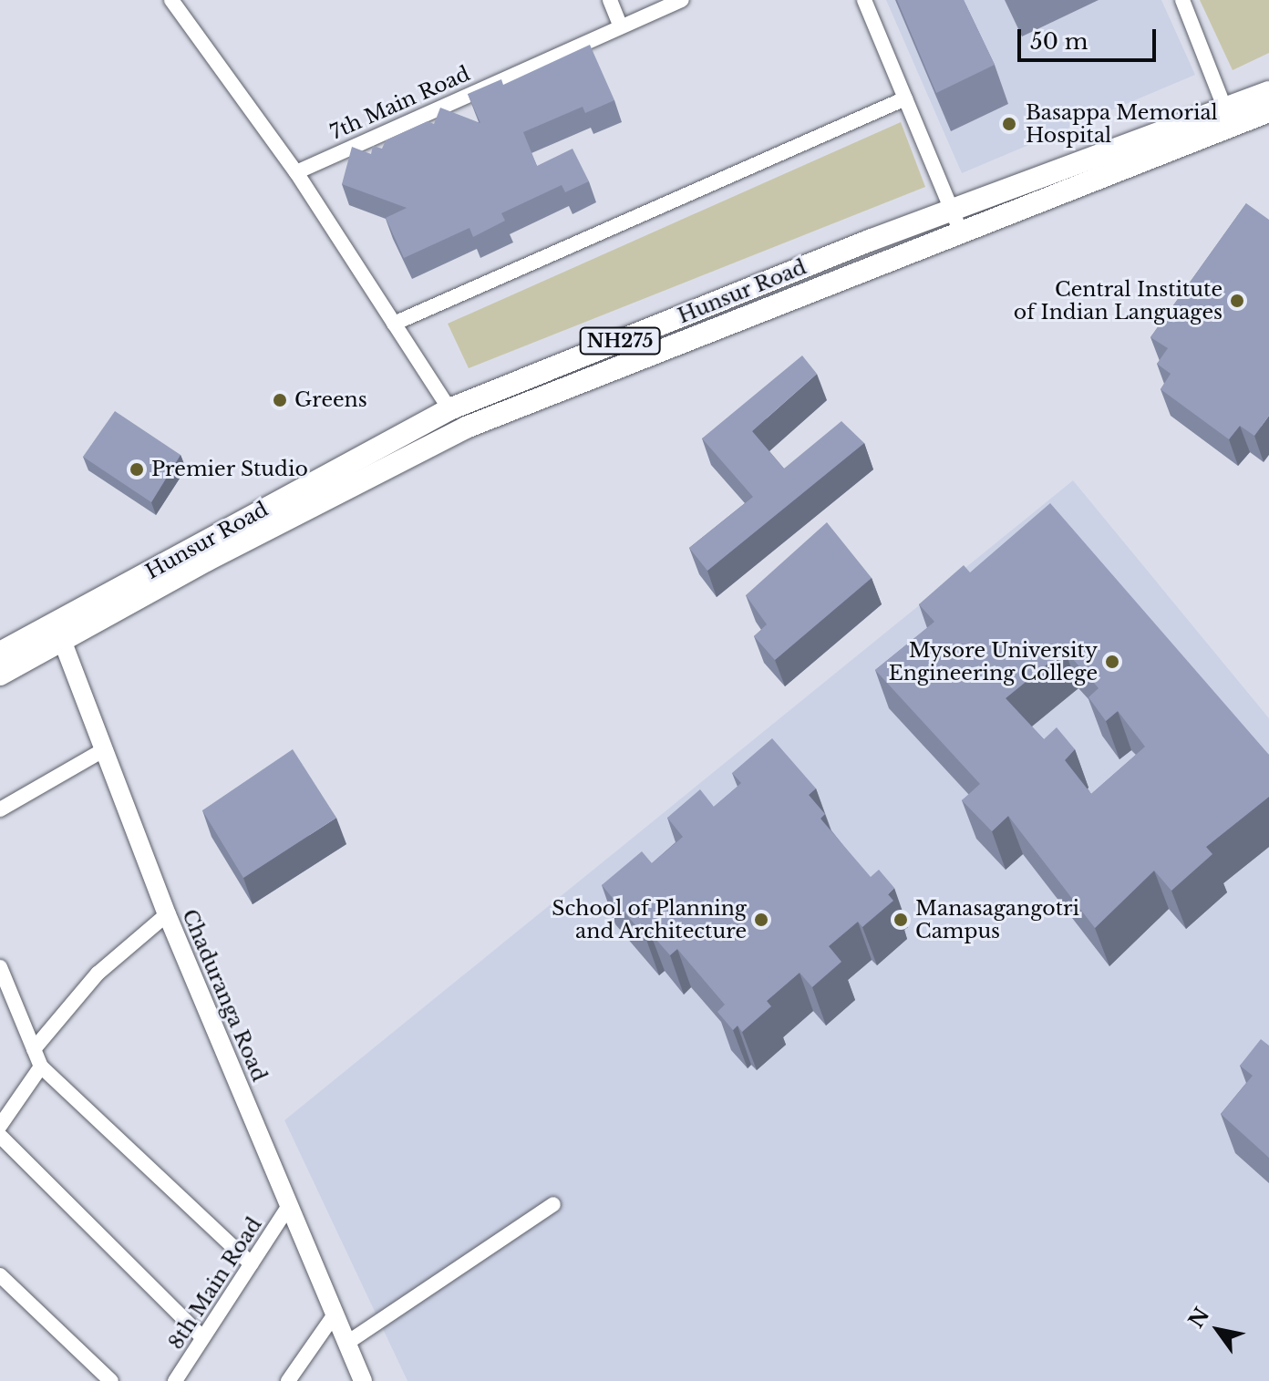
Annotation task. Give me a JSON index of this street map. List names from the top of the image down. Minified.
{"streets":{"main road":["Hunsur Road","NH275"],"street":["7th Main Road","Chaduranga Road","8th Main Road"]},"crossings":[["Hunsur Road","Chaduranga Road"],["Chaduranga Road","8th Main Road"]],"places":["Basappa Memorial Hospital","Central Institute of Indian Languages","Greens","Premier Studio","Mysore University Engineering College","School of Planning and Architecture","Manasagangotri Campus"],"scale_bar":"50 m","north":"top left"}
